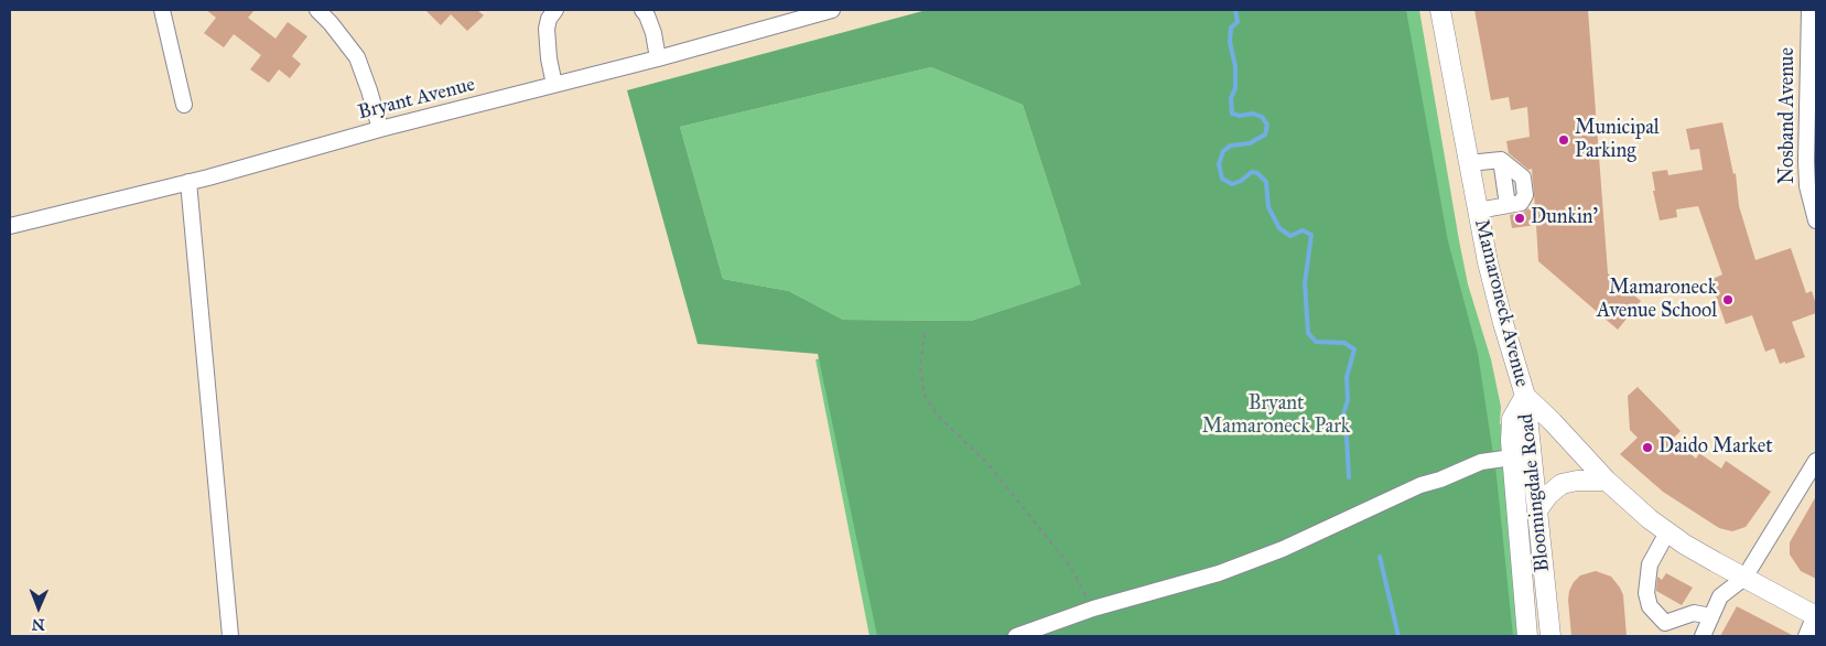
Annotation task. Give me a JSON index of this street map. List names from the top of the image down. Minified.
{"streets":{"main road":["Mamaroneck Avenue","Bloomingdale Road"],"street":["Bryant Avenue","Nosband Avenue"]},"crossings":[["Mamaroneck Avenue","Bloomingdale Road"]],"parks":["Bryant Mamaroneck Park"],"places":["Municipal Parking","Dunkin'","Mamaroneck Avenue School","Daido Market"],"north":"bottom"}
